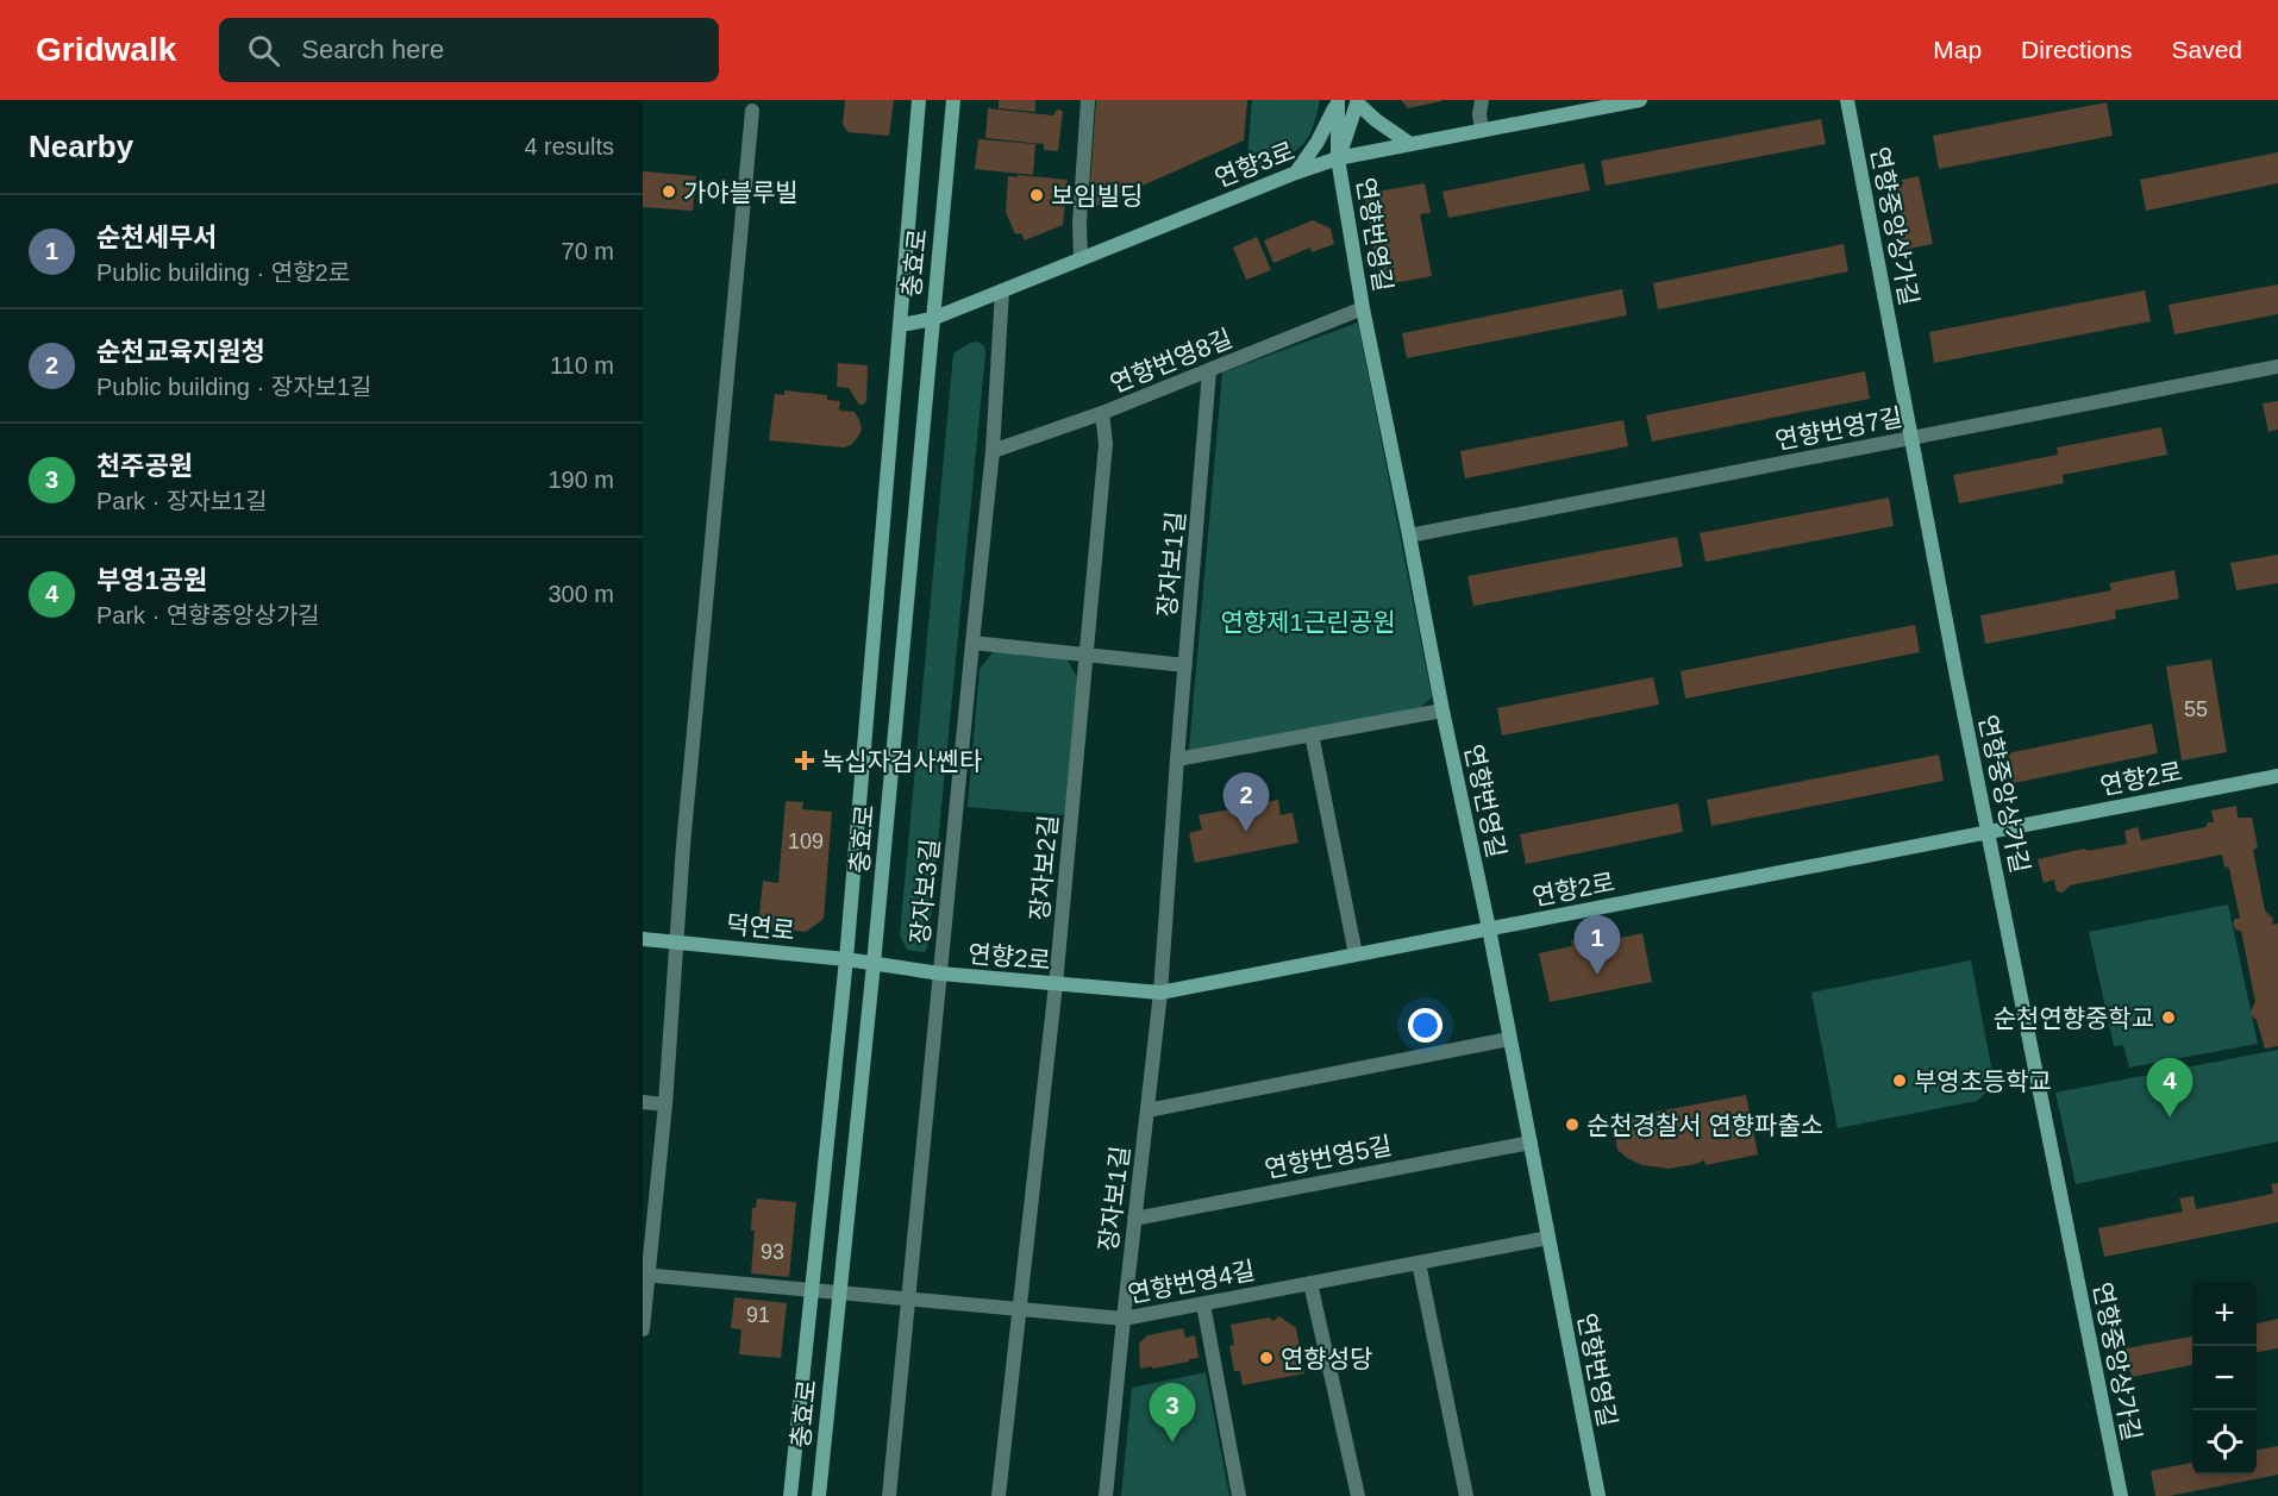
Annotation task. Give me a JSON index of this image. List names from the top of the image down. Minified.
{"streets":{"street":["연향3로","연향중앙상가길","연향번영길","충효로","연향번영8길","연향번영7길","장자보1길","연향2로","장자보2길","장자보3길","덕연로","연향번영5길","연향번영4길"]},"crossings":[["연향3로","연향번영길"],["연향3로","충효로"],["연향3로","장자보3길"],["연향중앙상가길","연향번영7길"],["연향중앙상가길","연향2로"],["연향번영길","연향번영8길"],["연향번영길","연향번영7길"],["연향번영길","연향2로"],["연향번영길","연향번영5길"],["연향번영길","연향번영4길"],["충효로","연향2로"],["충효로","덕연로"],["충효로","연향번영4길"],["연향번영8길","장자보1길"],["연향번영8길","장자보2길"],["연향번영8길","장자보3길"],["장자보1길","연향2로"],["장자보1길","연향번영5길"],["장자보1길","연향번영4길"],["연향2로","장자보2길"],["연향2로","장자보3길"],["연향2로","덕연로"],["장자보2길","연향번영4길"],["장자보3길","연향번영4길"]],"parks":["연향제1근린공원"],"places":{"other":["가야블루빌","보임빌딩","순천연향중학교","부영초등학교","순천경찰서 연향파출소","연향성당"],"health":["녹십자검사쎈타"]},"house_numbers":["55","109","93","91"],"page":{"header":"Gridwalk","search":"Search here","nav":["Map","Directions","Saved"],"heading":["Nearby","4 results"],"list":[{"mark":"1","name":"순천세무서","note":"Public building · 연향2로","value":"70 m"},{"mark":"2","name":"순천교육지원청","note":"Public building · 장자보1길","value":"110 m"},{"mark":"3","name":"천주공원","note":"Park · 장자보1길","value":"190 m"},{"mark":"4","name":"부영1공원","note":"Park · 연향중앙상가길","value":"300 m"}],"pins":["2","1","4","3"],"map_buttons":["+","−"]}}
